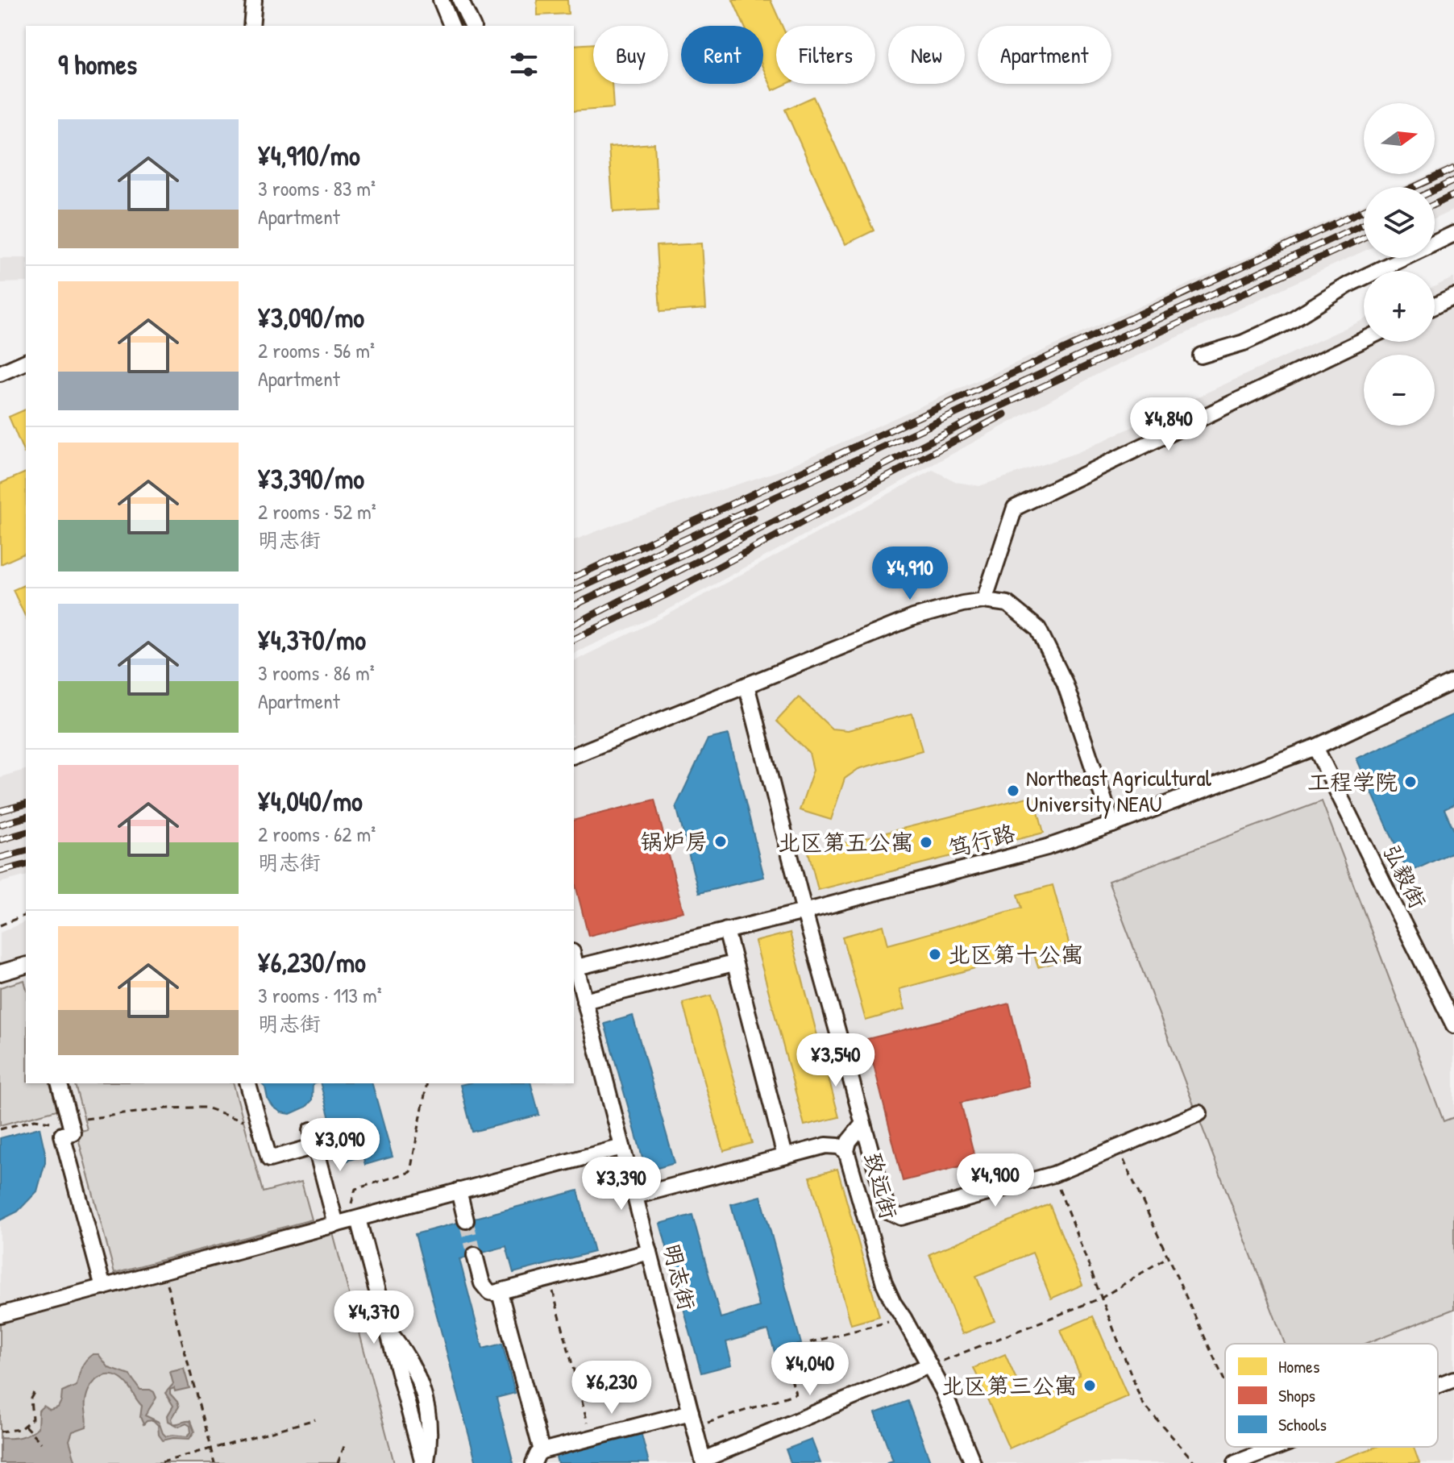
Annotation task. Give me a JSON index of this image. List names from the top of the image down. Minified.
{"streets":{"street":["笃行路","弘毅街","致远街","明志街"]},"crossings":[["笃行路","弘毅街"],["笃行路","致远街"],["笃行路","明志街"]],"places":["工程学院","Northeast Agricultural University NEAU","锅炉房","北区第五公寓","北区第十公寓","北区第三公寓"],"legend":["Homes","Shops","Schools"],"north":"right","page":{"chip":["Buy","Rent","Filters","New","Apartment"],"heading":"9 homes","map_buttons":["+","−"],"list":[{"name":"¥4,910/mo","note":"3 rooms · 83 m² · Apartment"},{"name":"¥3,090/mo","note":"2 rooms · 56 m² · Apartment"},{"name":"¥3,390/mo","note":"2 rooms · 52 m² · 明志街"},{"name":"¥4,370/mo","note":"3 rooms · 86 m² · Apartment"},{"name":"¥4,040/mo","note":"2 rooms · 62 m² · 明志街"},{"name":"¥6,230/mo","note":"3 rooms · 113 m² · 明志街"}],"price":["¥4,840","¥4,910","¥3,540","¥3,090","¥4,900","¥3,390","¥4,370","¥4,040","¥6,230"]}}
